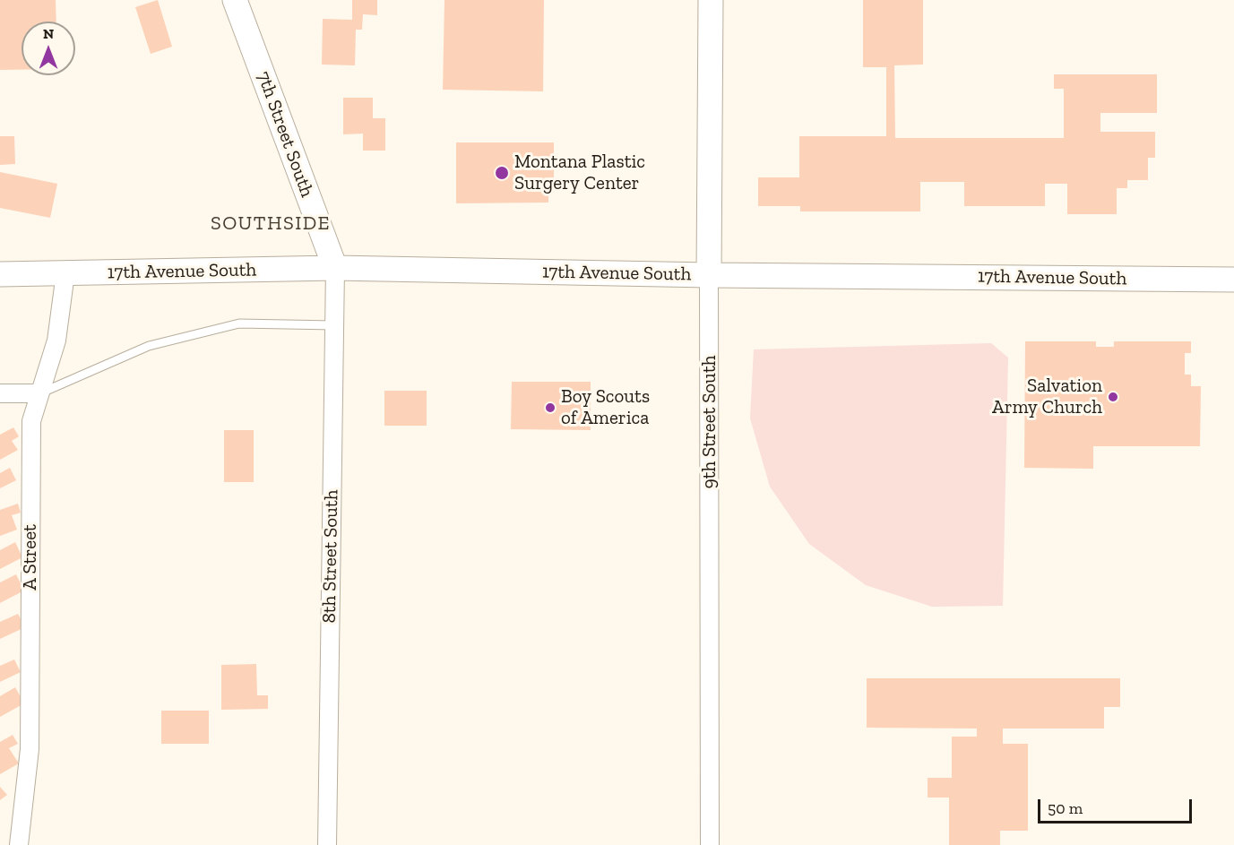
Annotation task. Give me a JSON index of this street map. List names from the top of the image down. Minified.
{"streets":{"street":["7th Street South","17th Avenue South","9th Street South","8th Street South","A Street"]},"crossings":[["7th Street South","17th Avenue South"],["7th Street South","8th Street South"],["17th Avenue South","9th Street South"],["17th Avenue South","8th Street South"],["17th Avenue South","A Street"]],"districts":["SOUTHSIDE"],"places":["Montana Plastic Surgery Center","Salvation Army Church","Boy Scouts of America"],"scale_bar":"50 m","north":"top"}
